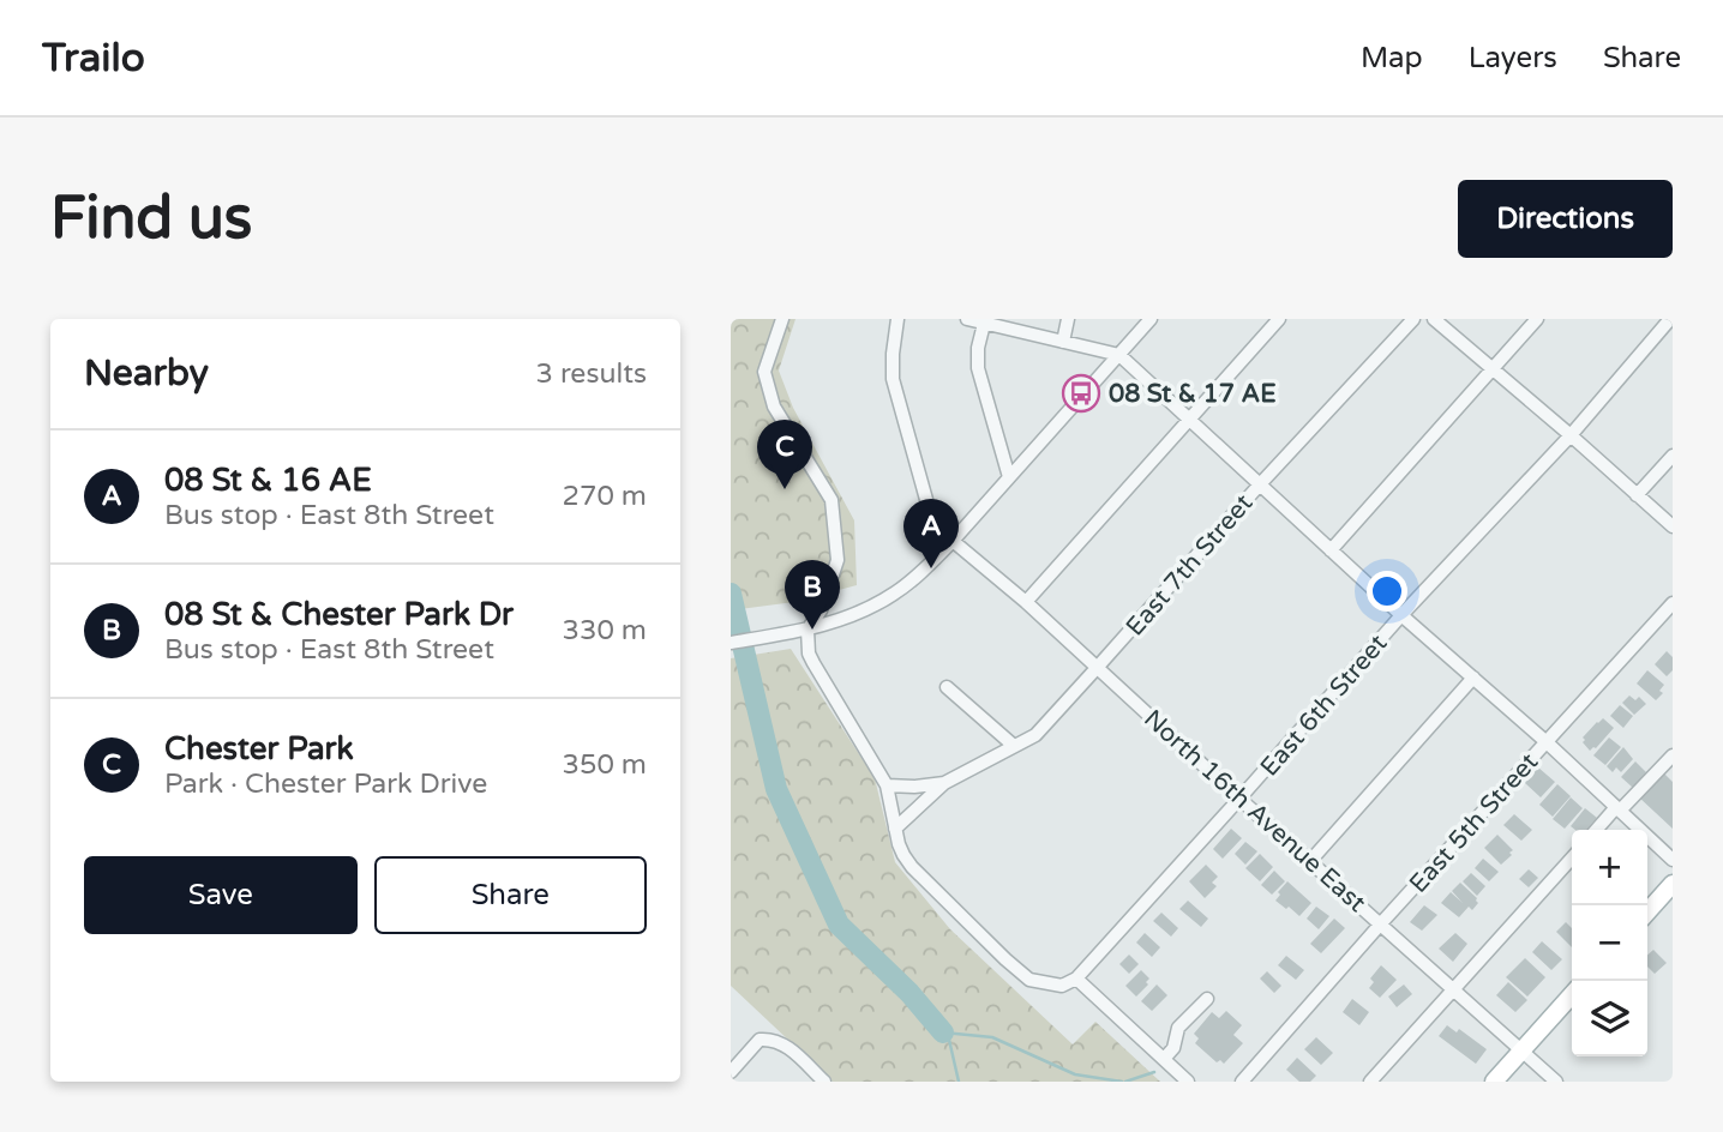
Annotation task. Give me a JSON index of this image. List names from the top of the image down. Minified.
{"streets":{"street":["East 7th Street","East 6th Street","North 16th Avenue East","East 5th Street"]},"crossings":[["East 7th Street","North 16th Avenue East"],["East 6th Street","North 16th Avenue East"],["North 16th Avenue East","East 5th Street"]],"places":{"bus stop":["08 St & 17 AE"]},"page":{"header":"Trailo","nav":["Map","Layers","Share"],"buttons":["Directions",["Save","Share"]],"title":"Find us","heading":["Nearby","3 results"],"pins":["C","A","B"],"list":[{"mark":"A","name":"08 St & 16 AE","note":"Bus stop · East 8th Street","value":"270 m"},{"mark":"B","name":"08 St & Chester Park Dr","note":"Bus stop · East 8th Street","value":"330 m"},{"mark":"C","name":"Chester Park","note":"Park · Chester Park Drive","value":"350 m"}],"map_buttons":["+","−"]}}
